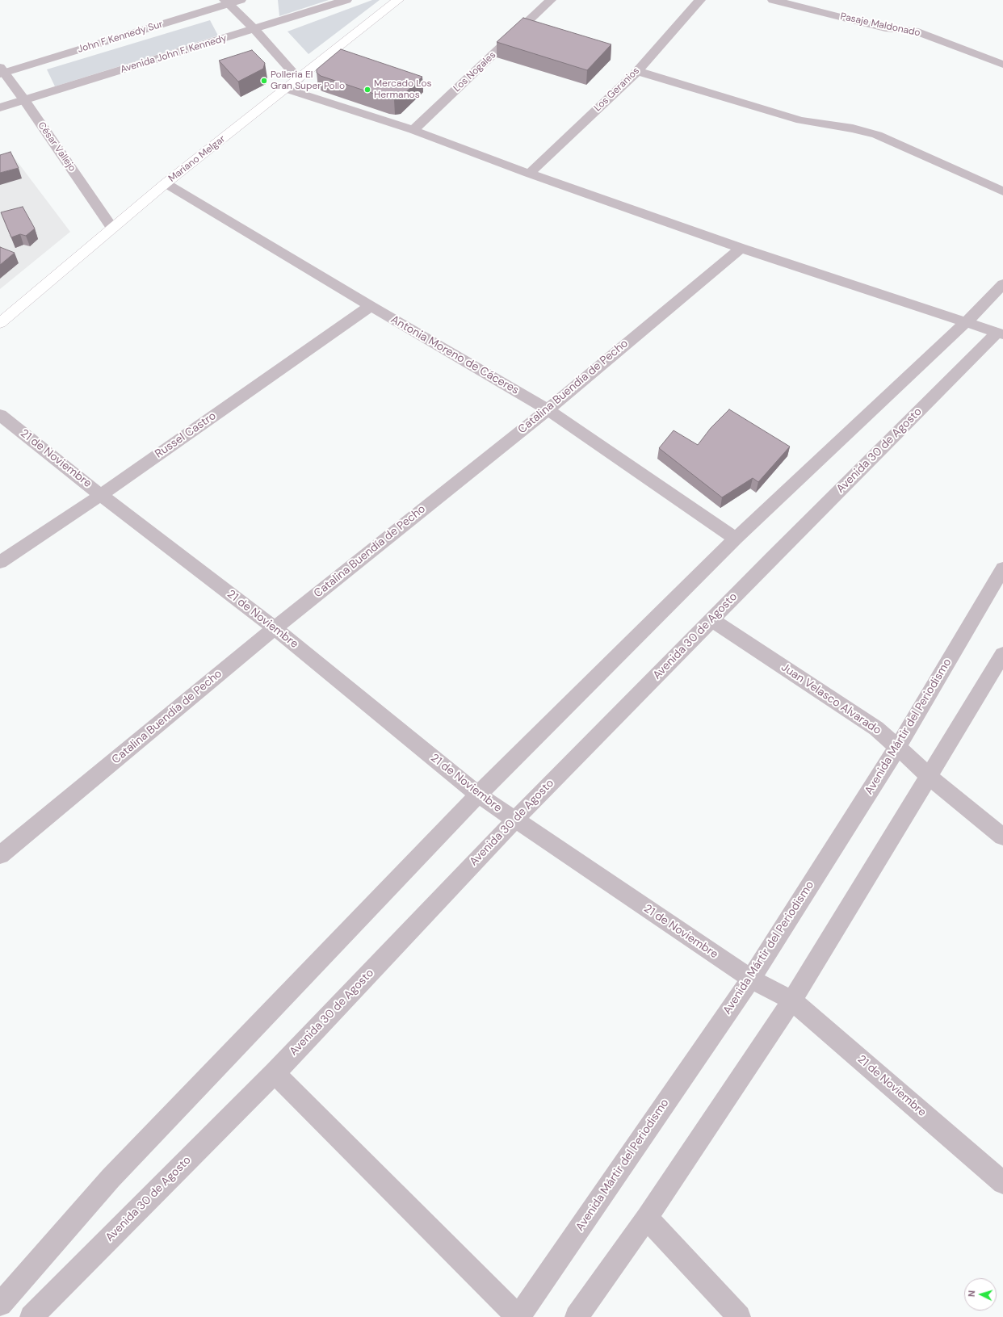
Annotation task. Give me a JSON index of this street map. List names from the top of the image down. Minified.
{"streets":{"main road":["Mariano Melgar"],"street":["Pasaje Maldonado","John F Kennedy Sur","Avenida John F. Kennedy","Los Nogales","Los Geranios","César Vallejo","Antonia Moreno de Cáceres","Catalina Buendía de Pecho","Russel Castro","Avenida 30 de Agosto","21 de Noviembre","Juan Velasco Alvarado","Avenida Mártir del Periodismo"]},"crossings":[["John F Kennedy Sur","César Vallejo"],["Avenida John F. Kennedy","César Vallejo"],["César Vallejo","Mariano Melgar"],["Mariano Melgar","Antonia Moreno de Cáceres"],["Antonia Moreno de Cáceres","Catalina Buendía de Pecho"],["Antonia Moreno de Cáceres","Russel Castro"],["Catalina Buendía de Pecho","21 de Noviembre"],["Russel Castro","21 de Noviembre"],["Avenida 30 de Agosto","21 de Noviembre"],["Avenida 30 de Agosto","Juan Velasco Alvarado"],["21 de Noviembre","Avenida Mártir del Periodismo"],["Juan Velasco Alvarado","Avenida Mártir del Periodismo"]],"places":["Polleria El Gran Super Pollo","Mercado Los Hermanos"],"north":"left"}
